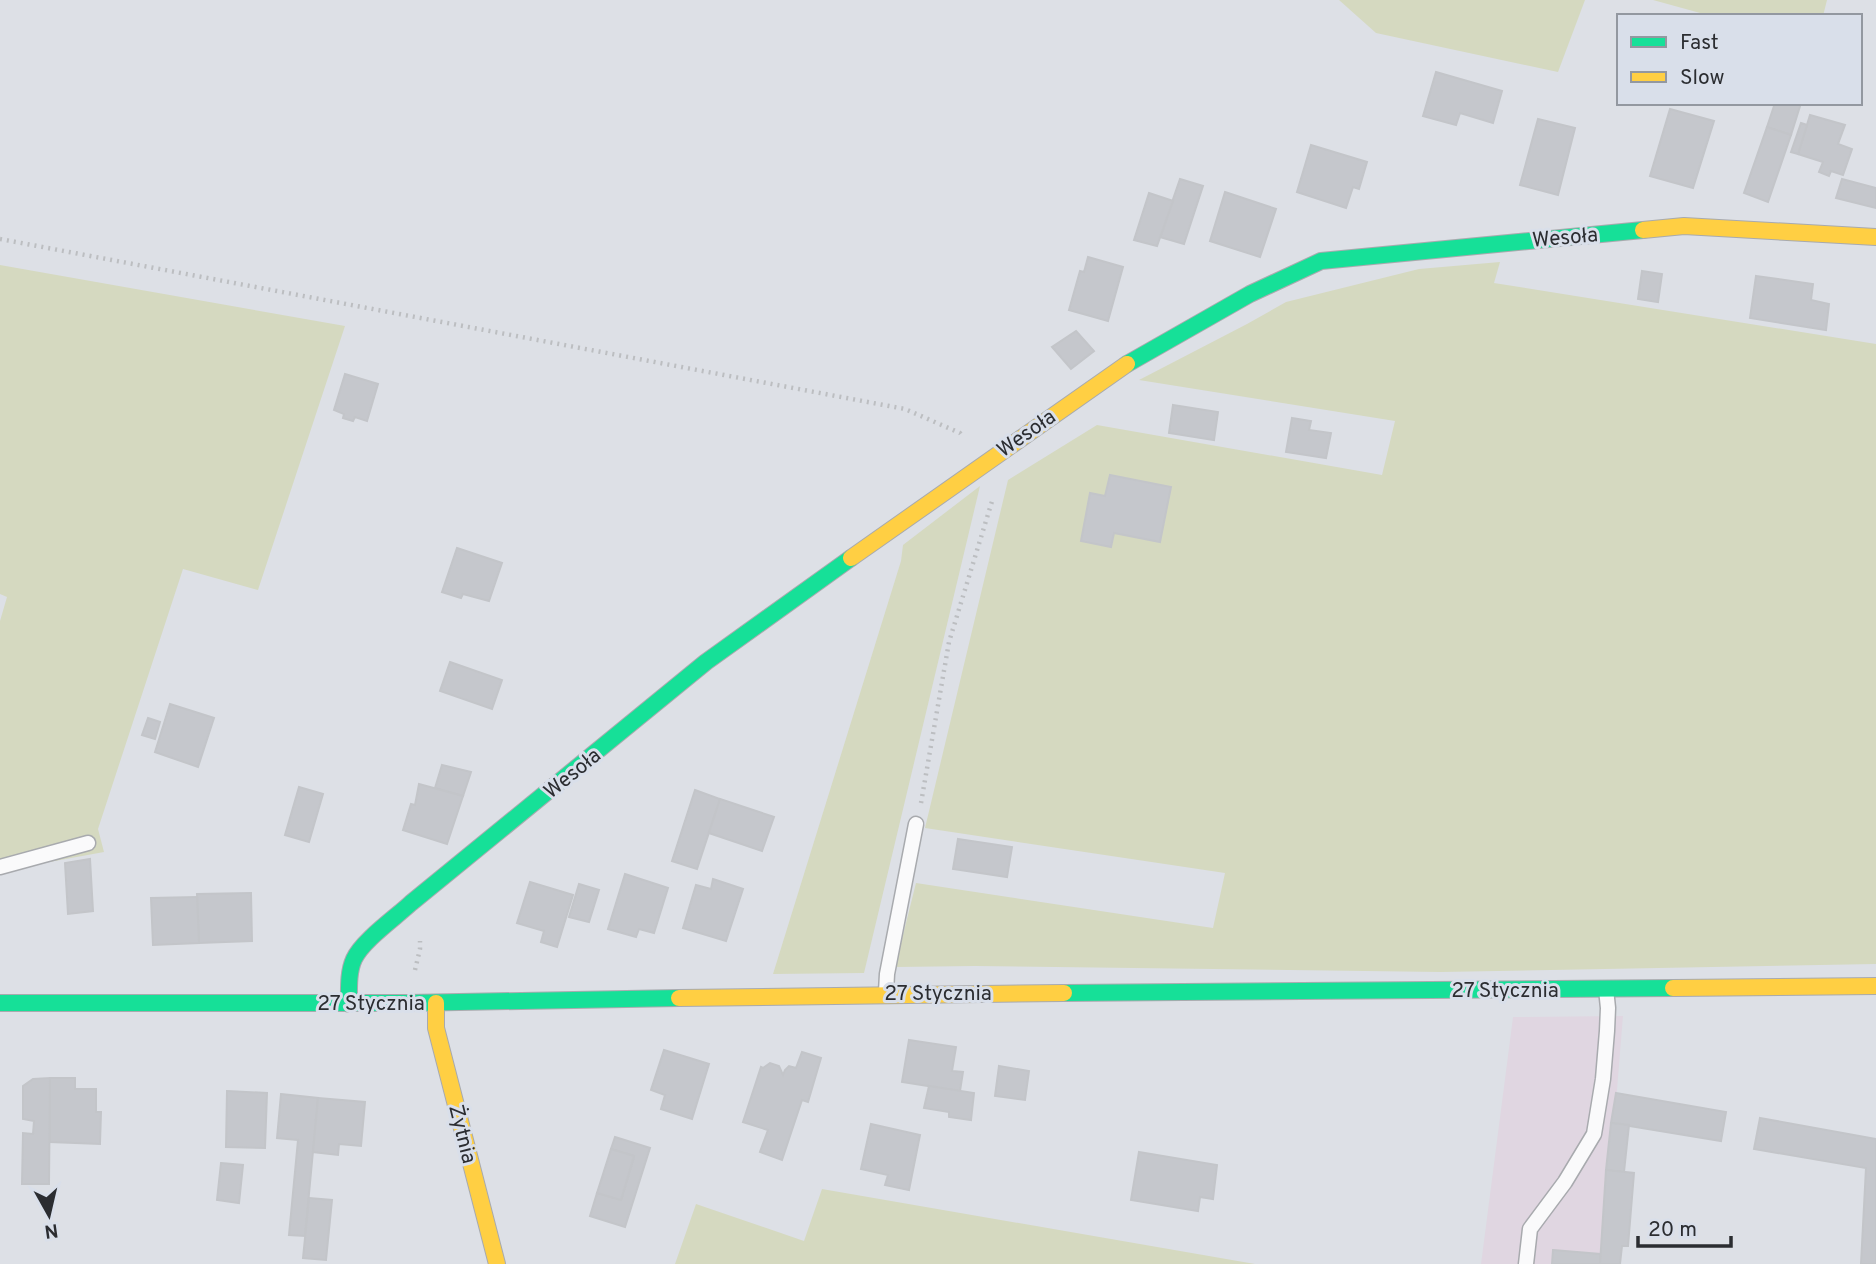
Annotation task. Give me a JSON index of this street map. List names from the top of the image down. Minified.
{"streets":{"street":["Wesoła","27 Stycznia","Żytnia"]},"crossings":[["Wesoła","27 Stycznia"],["27 Stycznia","Żytnia"]],"legend":["Fast","Slow"],"scale_bar":"20 m","north":"bottom"}
